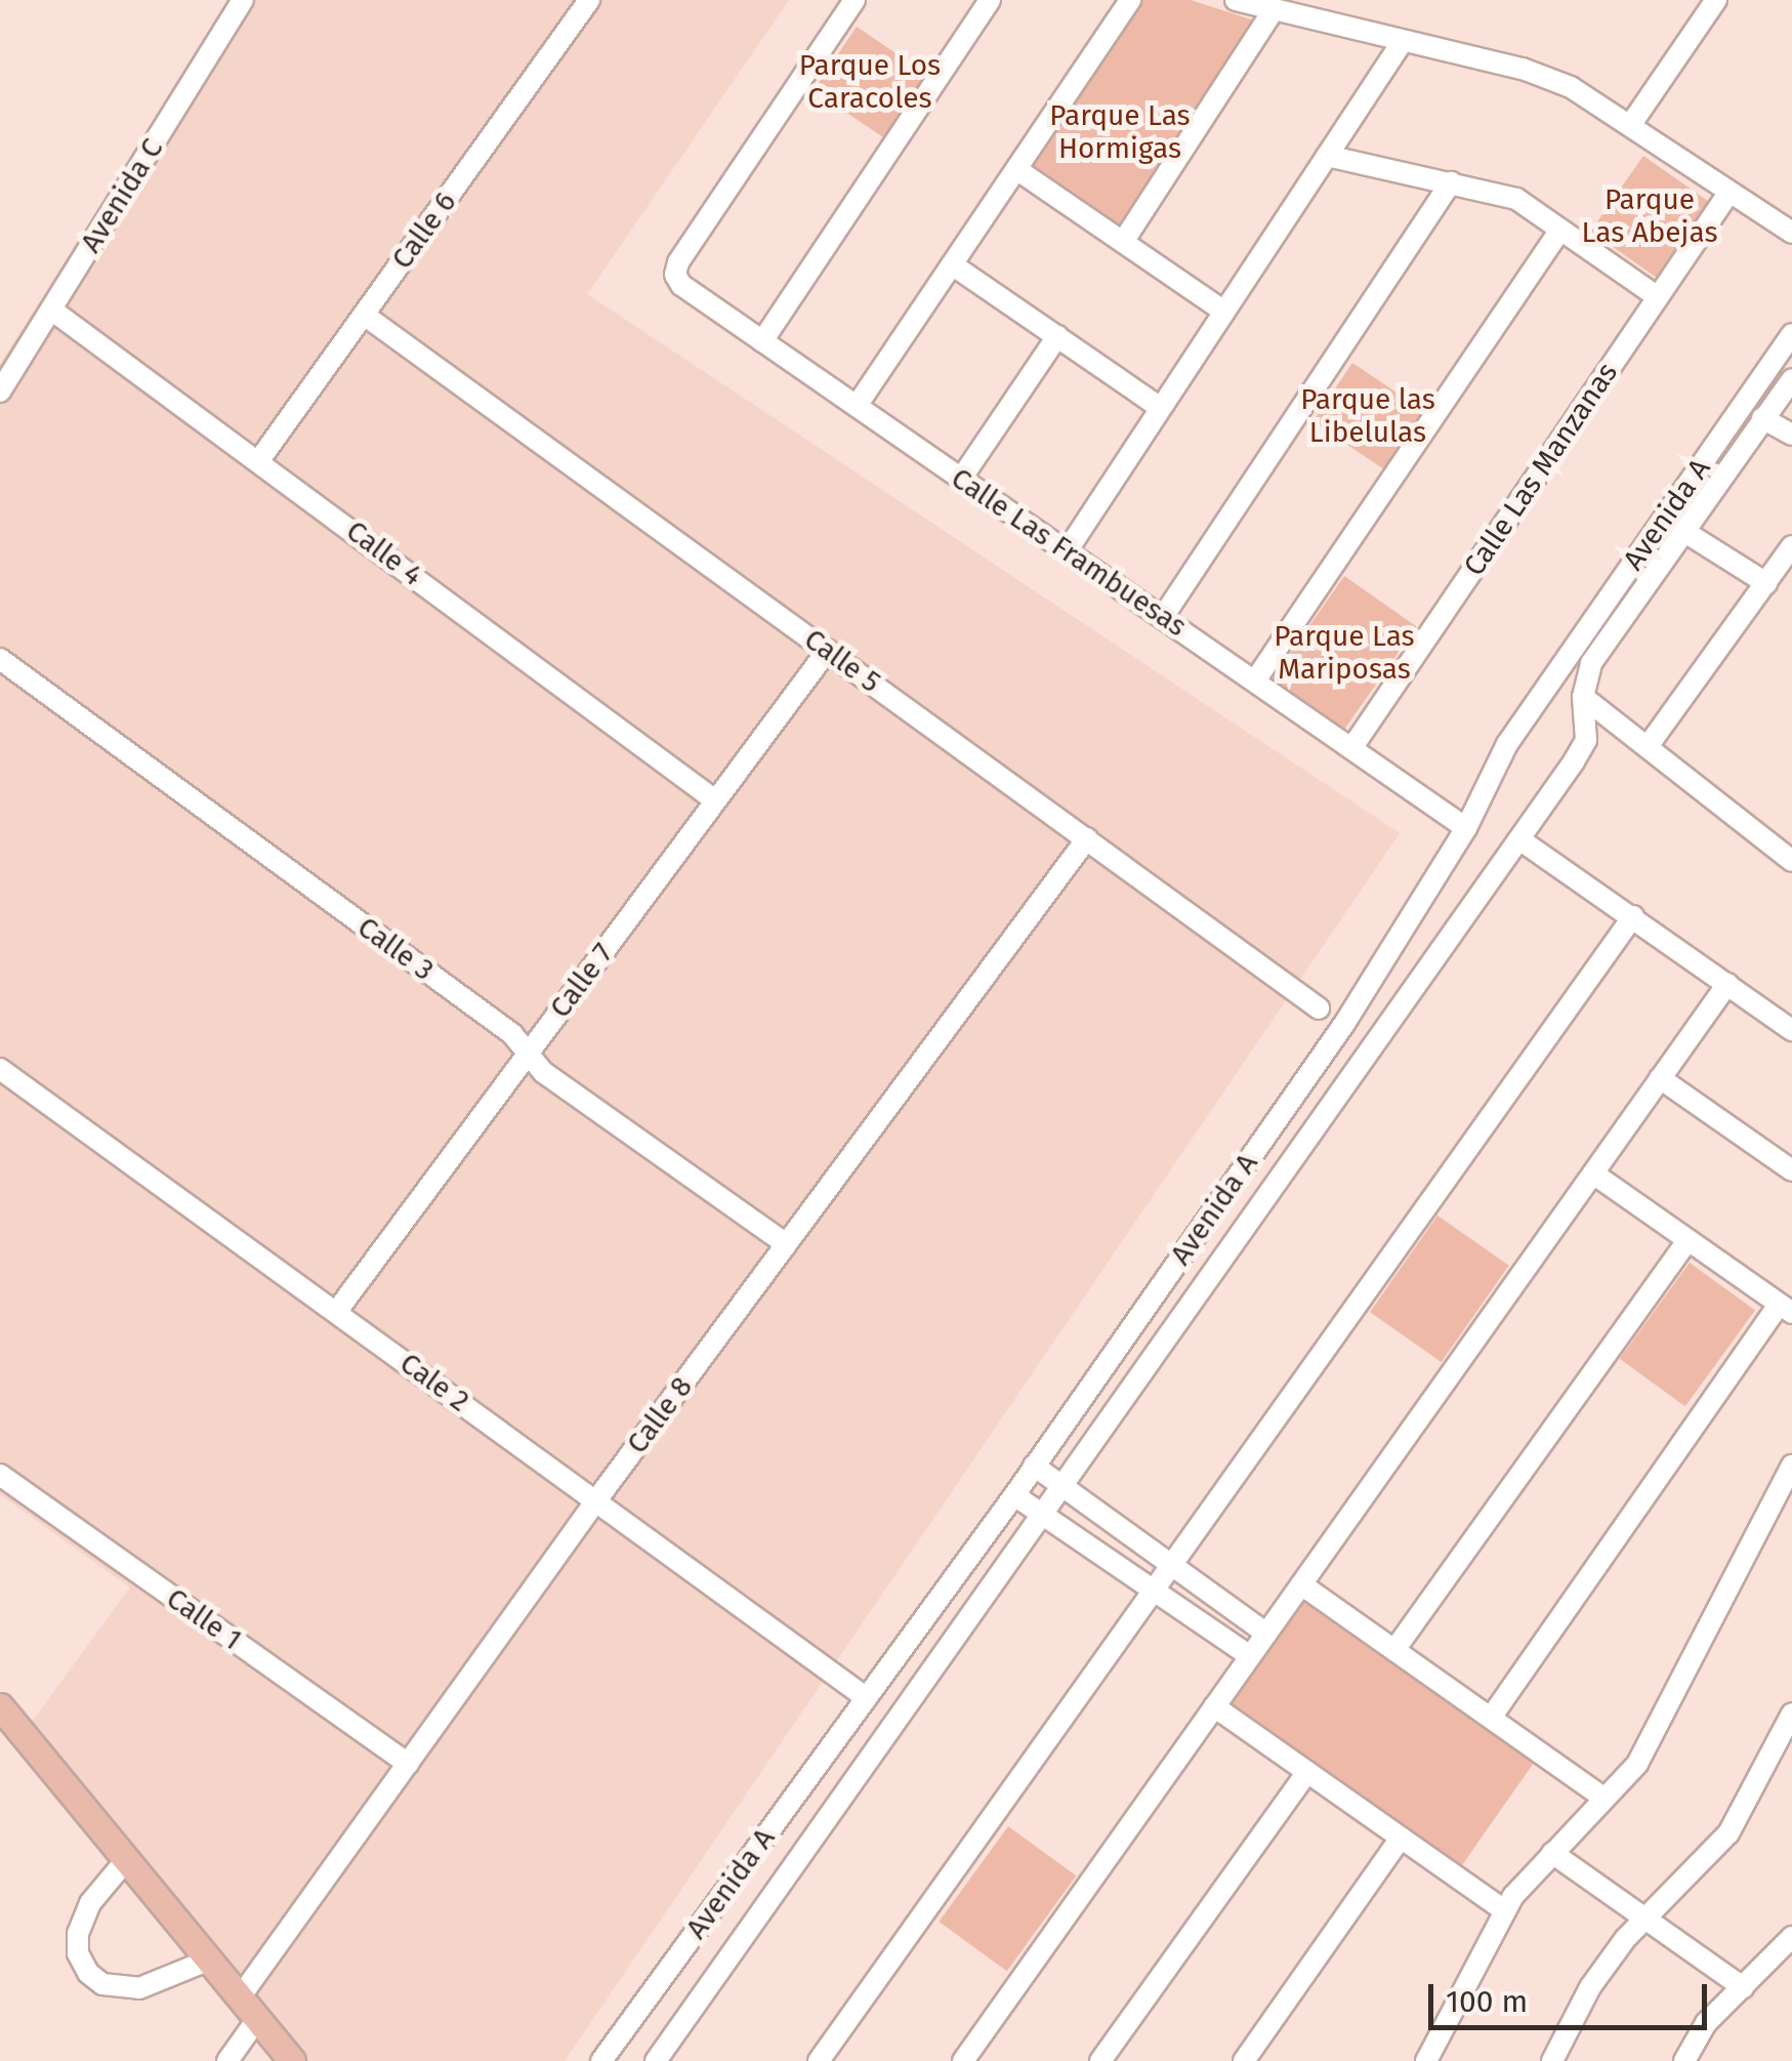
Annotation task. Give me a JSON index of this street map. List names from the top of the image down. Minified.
{"streets":{"street":["Avenida C","Calle 6","Calle Las Manzanas","Avenida A","Calle Las Frambuesas","Calle 4","Calle 5","Calle 3","Calle 7","Cale 2","Calle 8","Calle 1"]},"crossings":[["Avenida C","Calle 4"],["Calle 6","Calle 4"],["Calle 6","Calle 5"],["Calle Las Manzanas","Calle Las Frambuesas"],["Avenida A","Calle Las Frambuesas"],["Avenida A","Cale 2"],["Calle 4","Calle 7"],["Calle 5","Calle 7"],["Calle 5","Calle 8"],["Calle 3","Calle 7"],["Calle 3","Calle 8"],["Calle 7","Cale 2"],["Cale 2","Calle 8"],["Calle 8","Calle 1"]],"parks":["Parque Los Caracoles","Parque Las Hormigas","Parque Las Abejas","Parque las Libelulas","Parque Las Mariposas"],"scale_bar":"100 m"}
